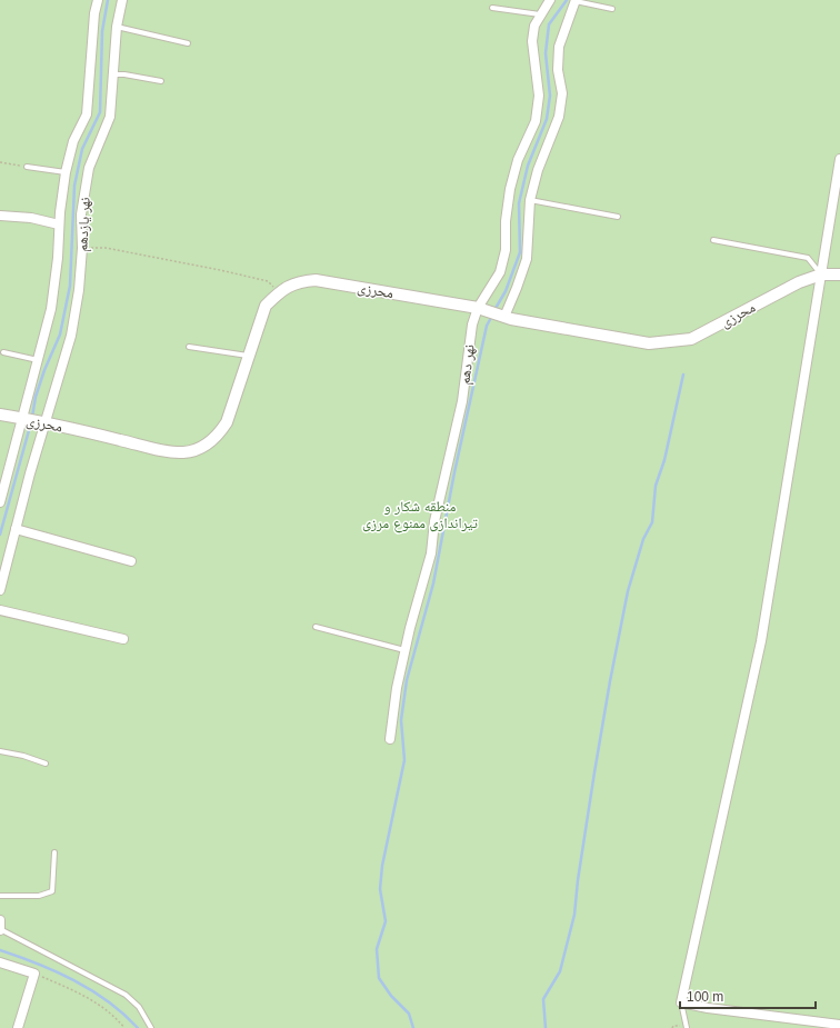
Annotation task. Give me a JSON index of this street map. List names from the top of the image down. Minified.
{"streets":{"street":["نهر یازدهم","محرزی","نهر دهم"]},"crossings":[["نهر یازدهم","محرزی"],["محرزی","نهر دهم"]],"parks":["منطقه شکار و تیراندازی ممنوع مرزی"],"scale_bar":"100 m"}
